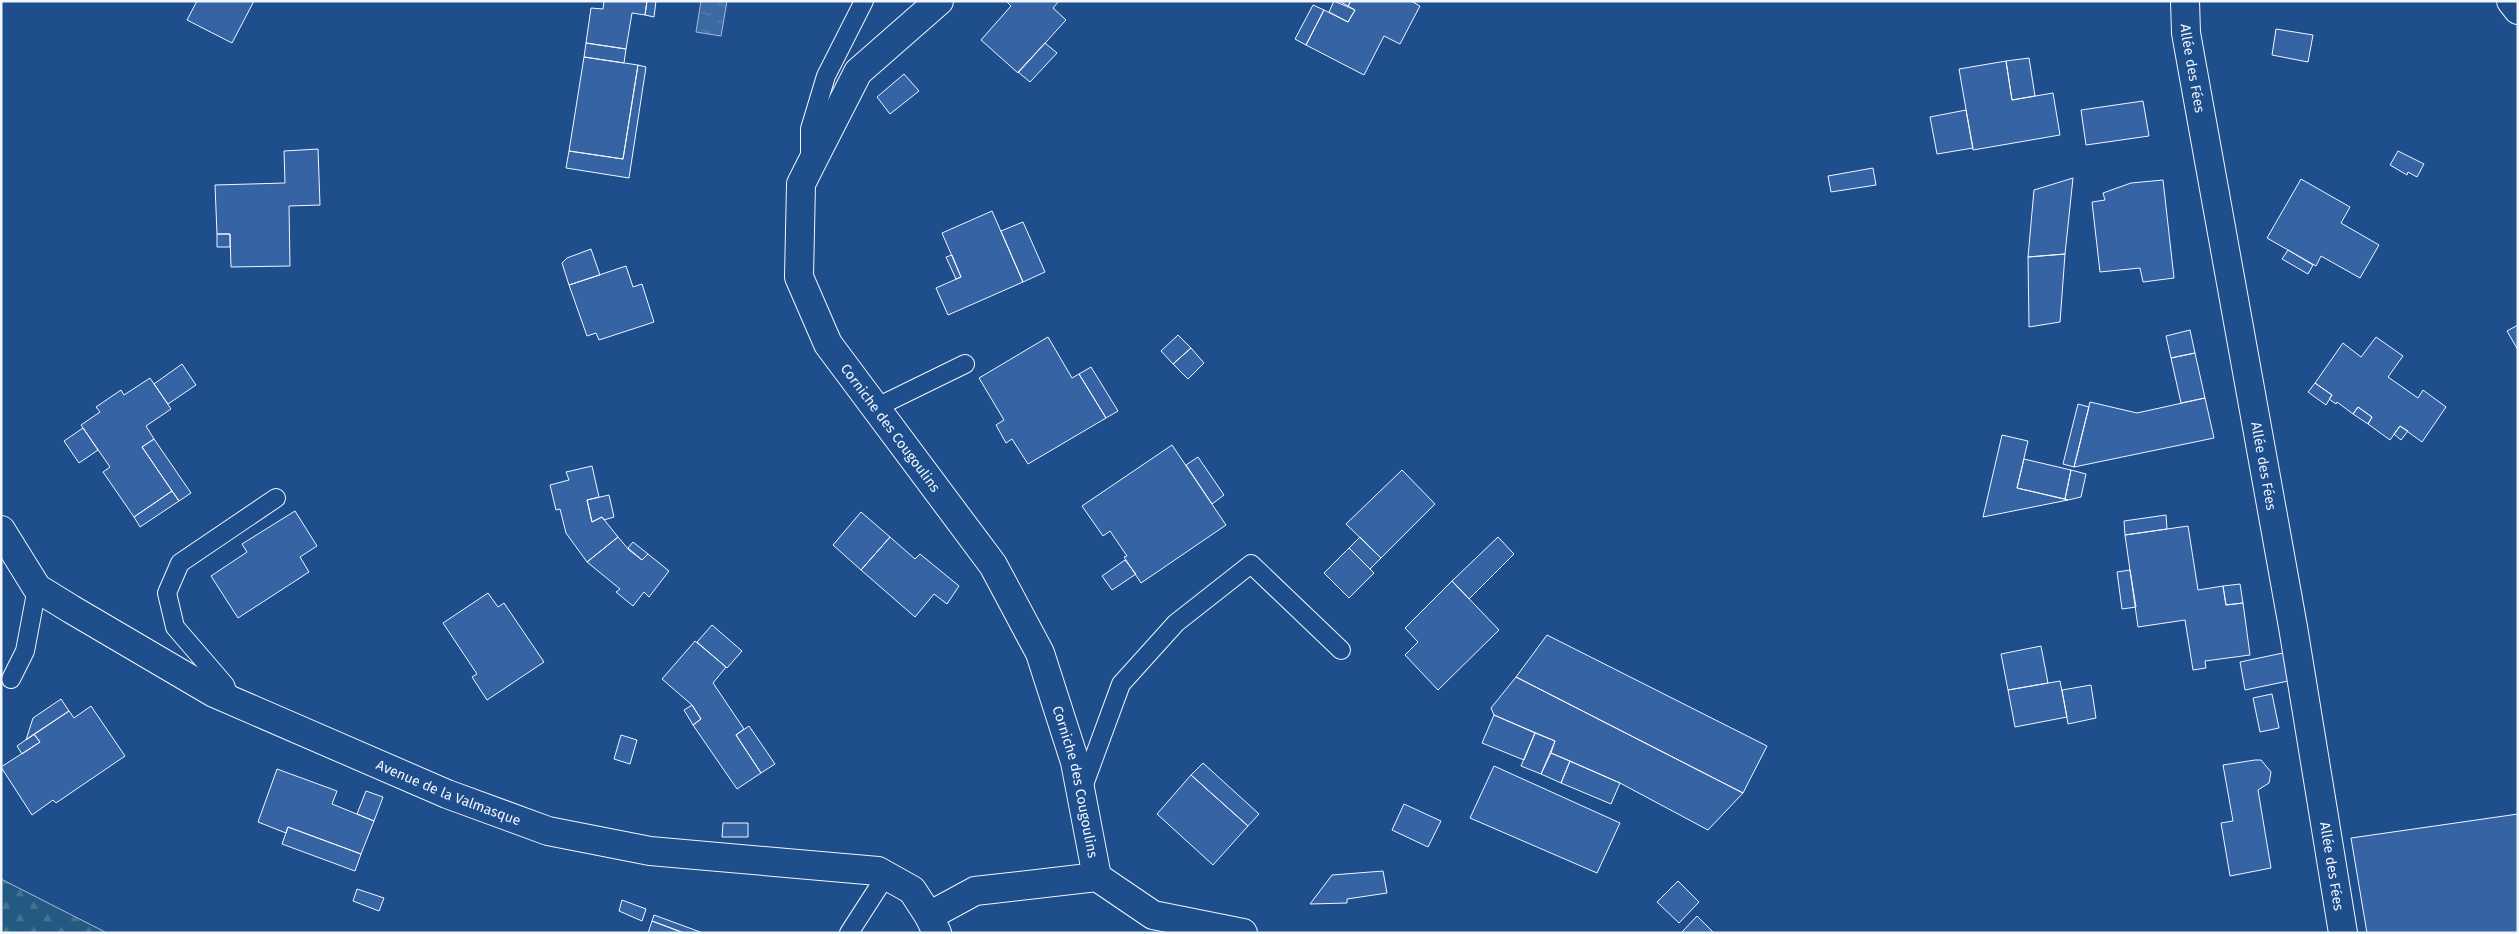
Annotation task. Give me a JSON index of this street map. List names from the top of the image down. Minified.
{"streets":{"main road":["Allée des Fées","Corniche des Cougoulins","Avenue de la Valmasque"]},"crossings":[["Corniche des Cougoulins","Avenue de la Valmasque"]]}
